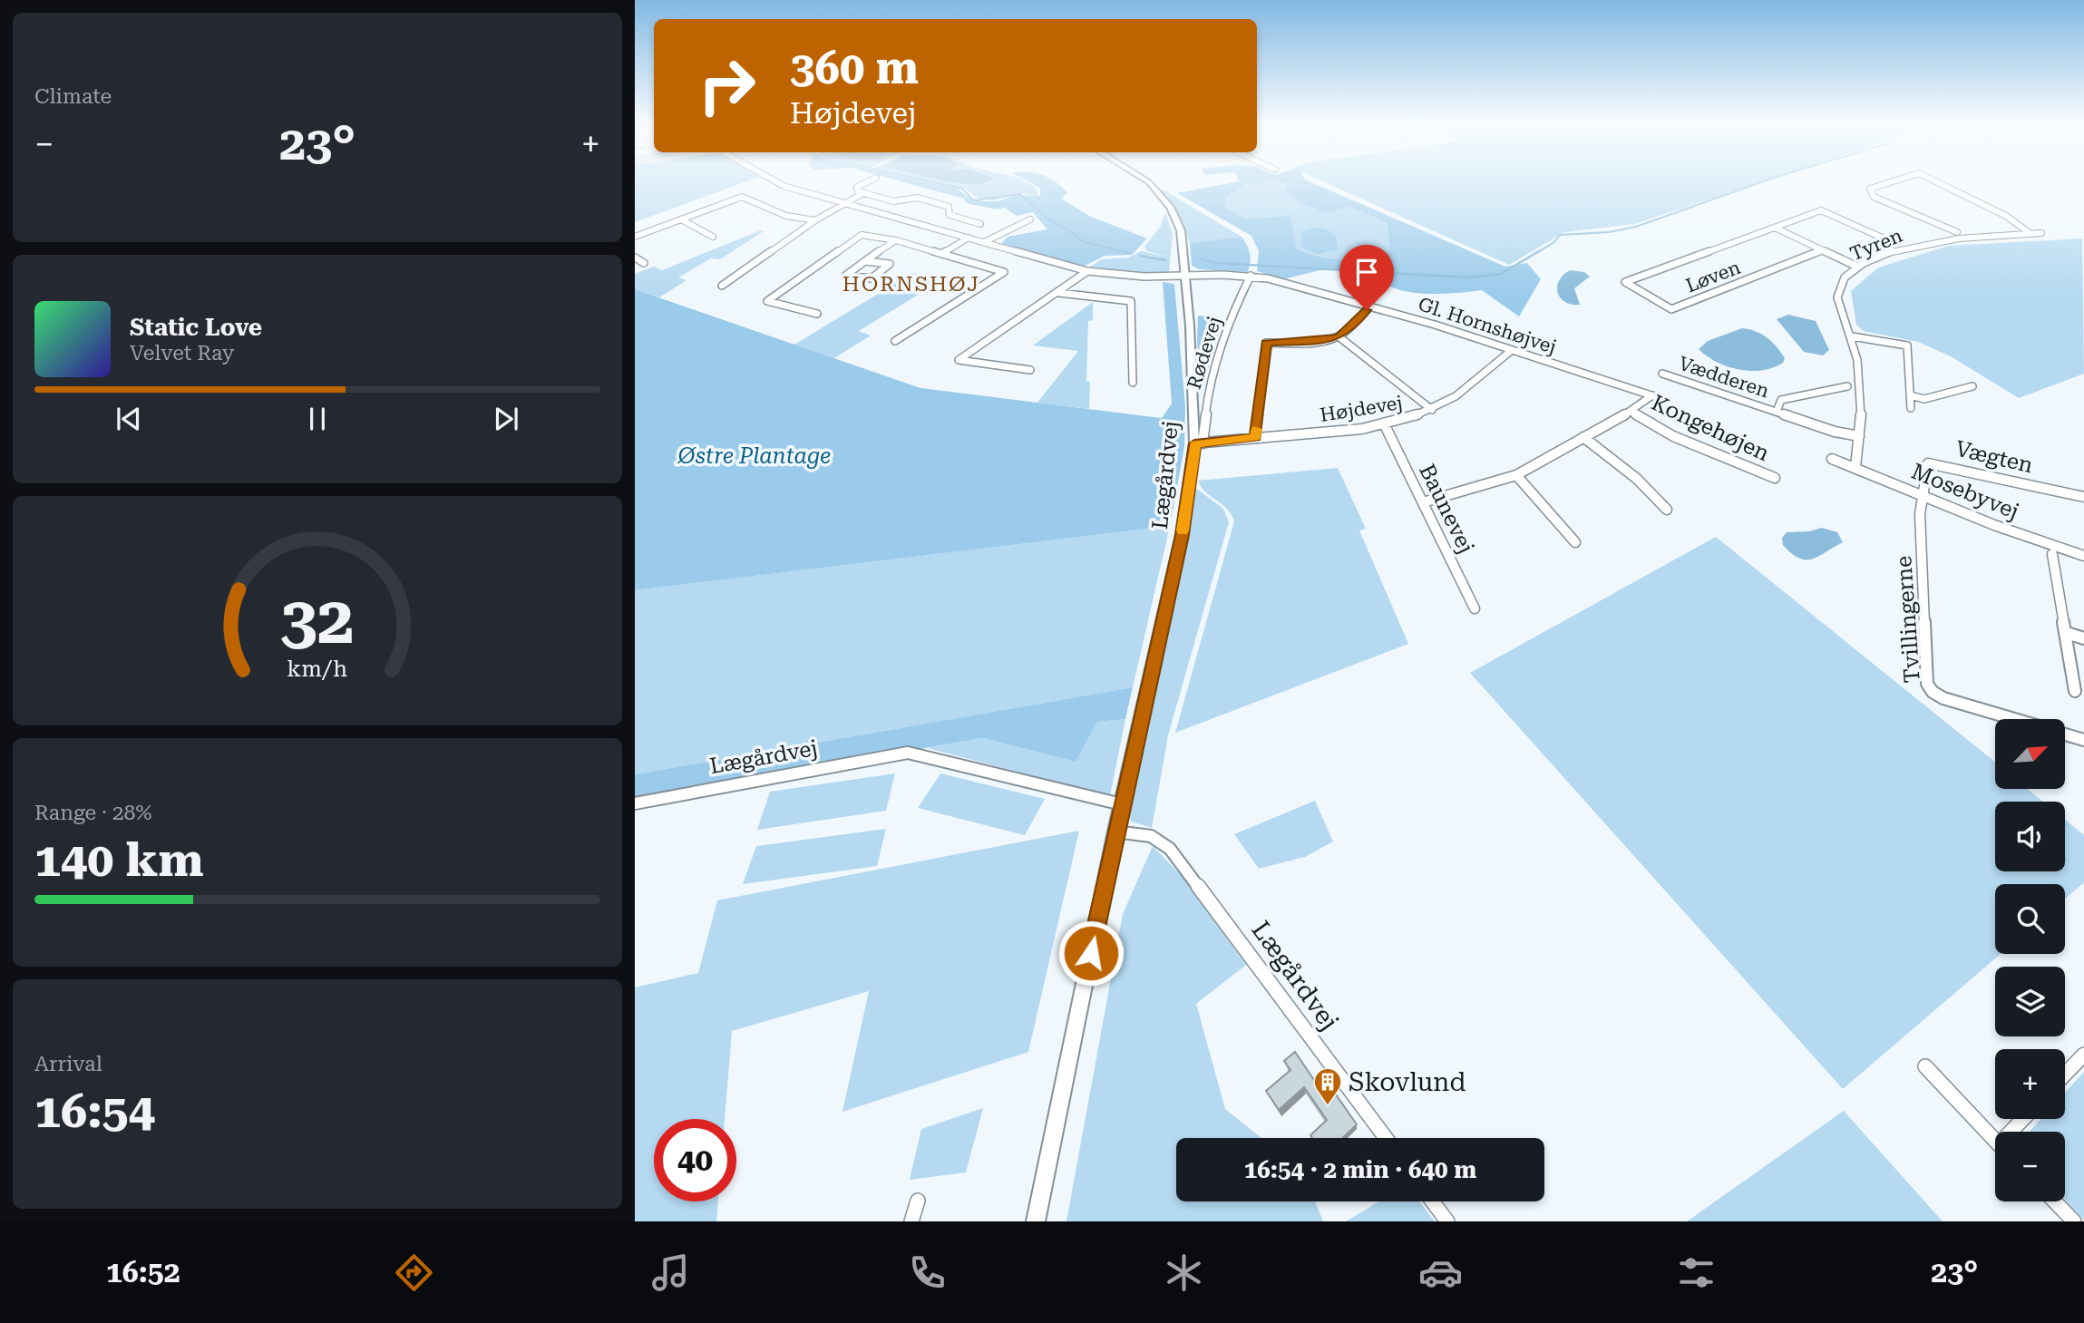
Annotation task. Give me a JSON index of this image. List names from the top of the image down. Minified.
{"streets":{"street":["Tyren","Løven","Gl. Hornshøjvej","Rødevej","Vædderen","Højdevej","Kongehøjen","Vægten","Lægårdvej","Mosebyvej","Baunevej","Tvillingerne"]},"crossings":[["Tyren","Vædderen"],["Tyren","Mosebyvej"],["Gl. Hornshøjvej","Rødevej"],["Gl. Hornshøjvej","Højdevej"],["Gl. Hornshøjvej","Kongehøjen"],["Gl. Hornshøjvej","Lægårdvej"],["Rødevej","Højdevej"],["Rødevej","Lægårdvej"],["Højdevej","Lægårdvej"],["Højdevej","Baunevej"],["Kongehøjen","Baunevej"],["Vægten","Mosebyvej"],["Vægten","Tvillingerne"],["Mosebyvej","Tvillingerne"]],"districts":["HORNSHØJ"],"parks":["Østre Plantage"],"places":{"building":["Skovlund"]},"north":"top right","page":{"tile":["Climate",["Range · 28%","140 km"],["Arrival","16:54"]],"turn":["360 m","Højdevej"],"heat":["−","23°","+"],"song":["Static Love","Velvet Ray"],"map_buttons":["+","−"],"limit":"40","trip":"16:54 · 2 min · 640 m","tabs":["16:52","23°"],"gauge":["32","km/h"]}}
